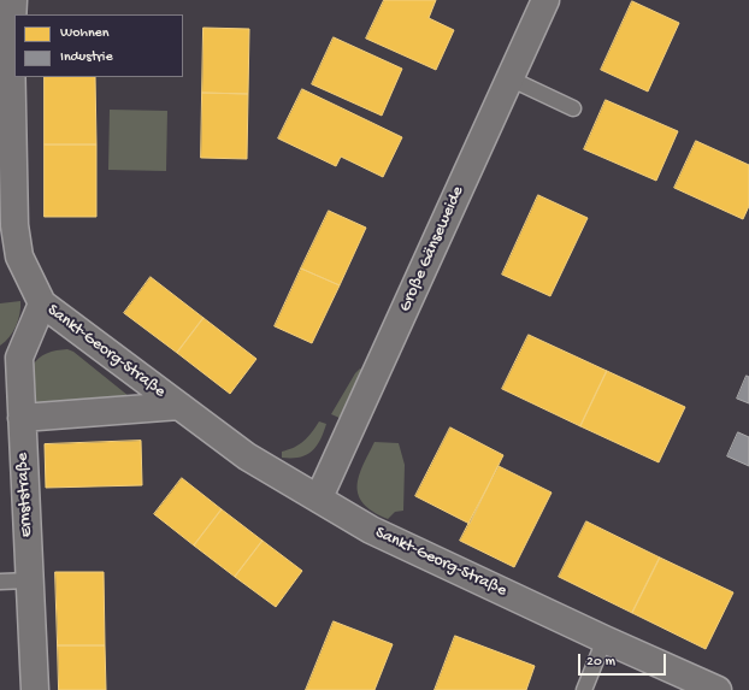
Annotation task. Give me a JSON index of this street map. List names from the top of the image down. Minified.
{"streets":{"street":["Große Gänseweide","Sankt-Georg-Straße","Ernststraße"]},"crossings":[["Große Gänseweide","Sankt-Georg-Straße"],["Sankt-Georg-Straße","Ernststraße"]],"legend":["Wohnen","Industrie"],"scale_bar":"20 m"}
